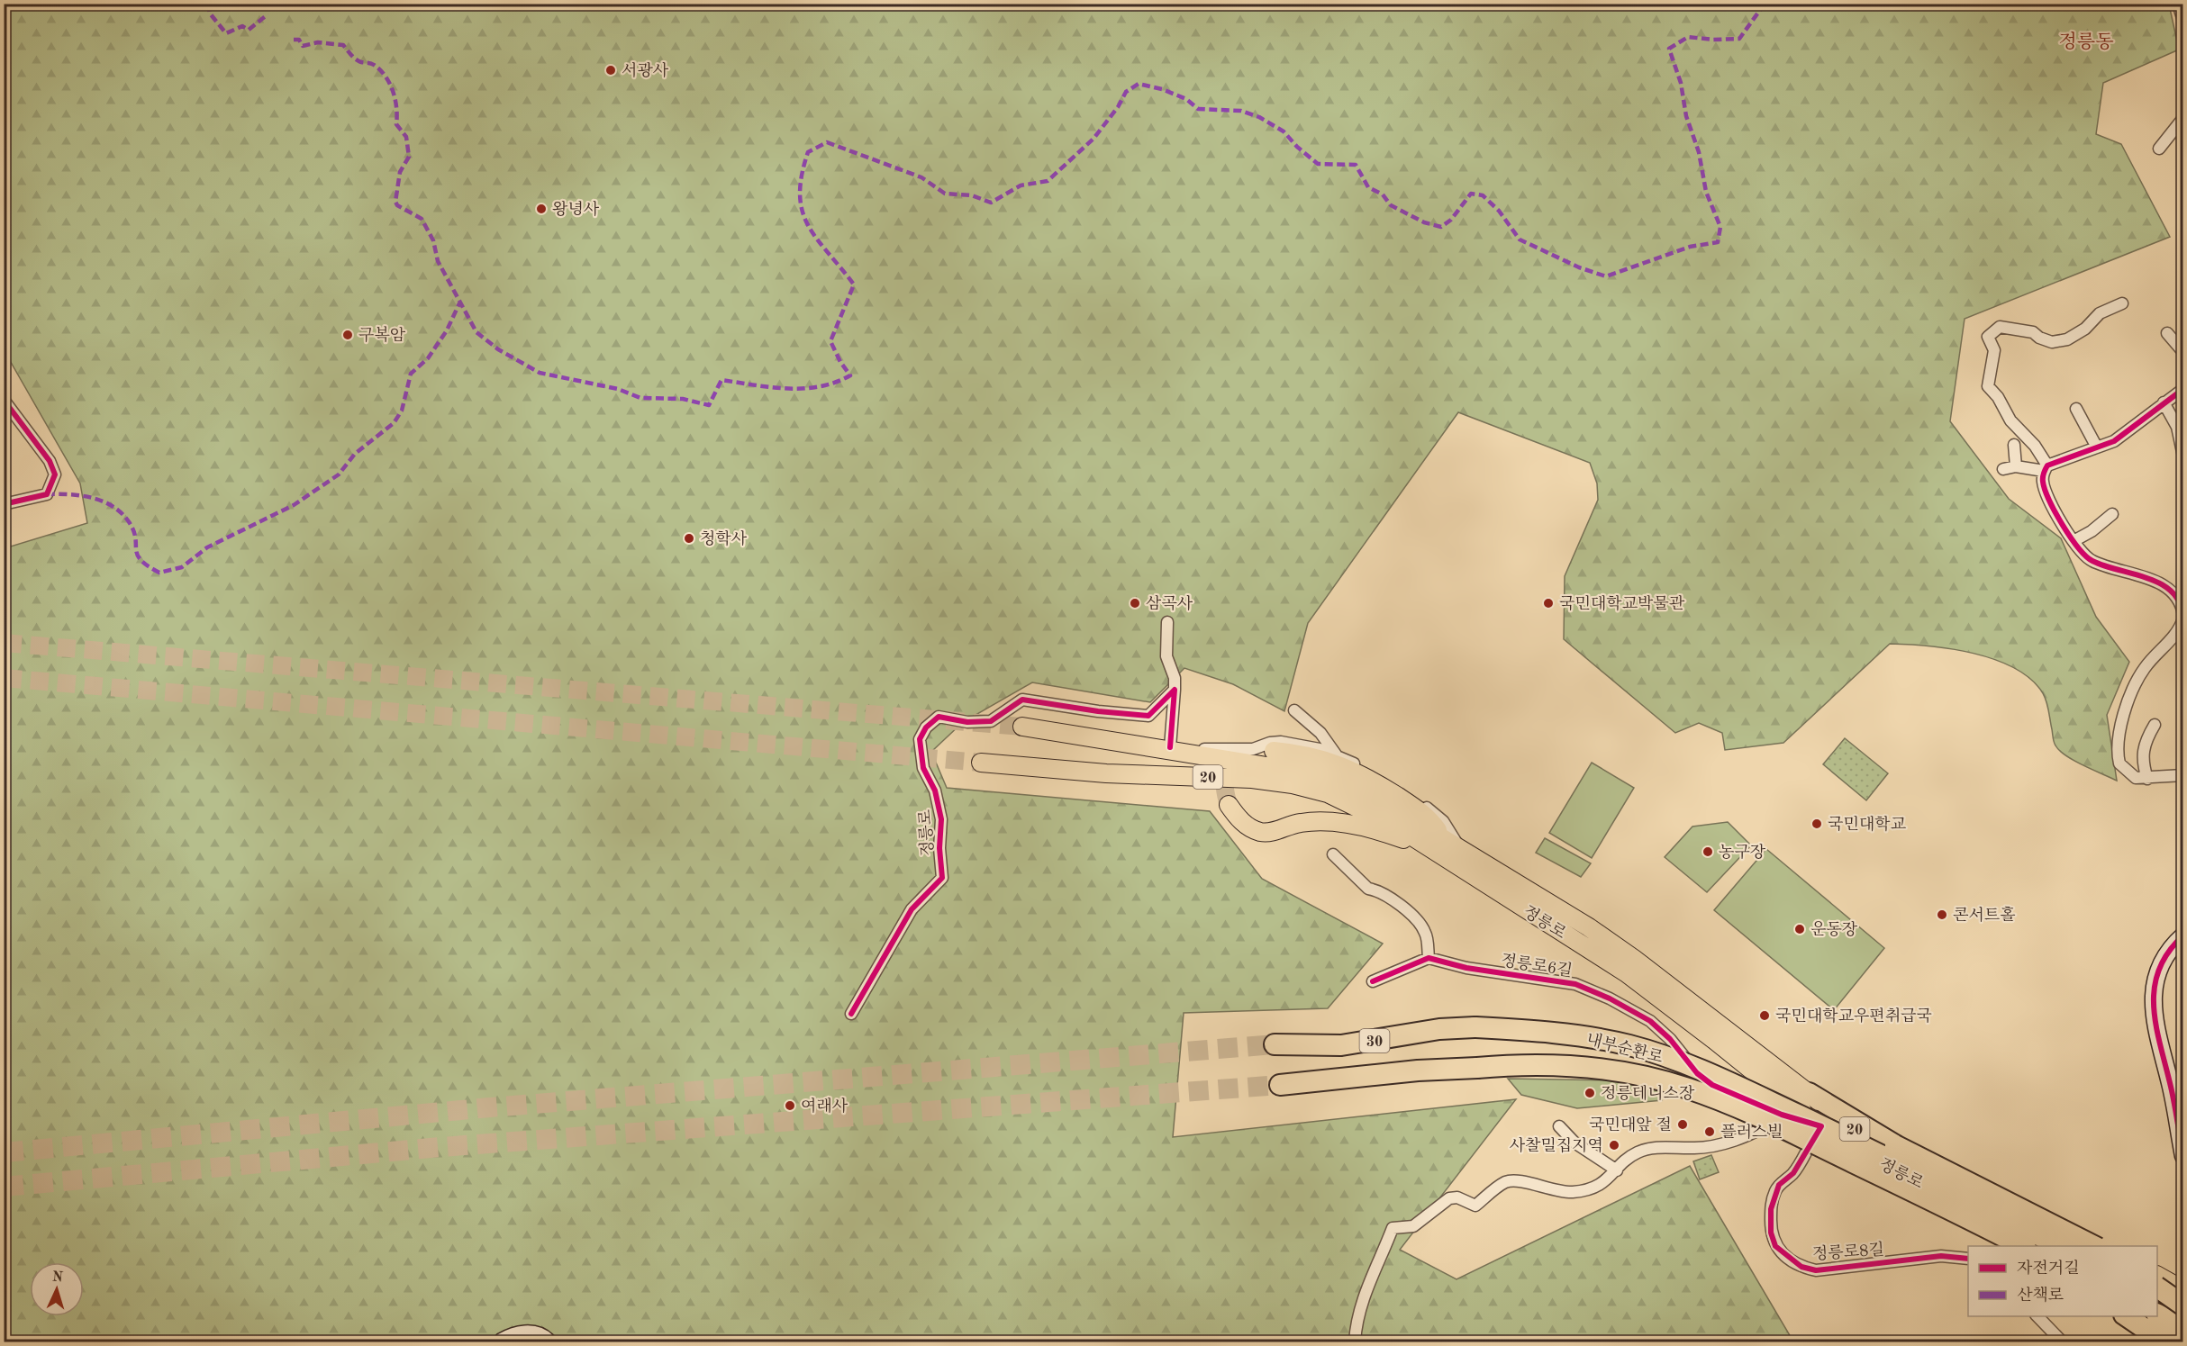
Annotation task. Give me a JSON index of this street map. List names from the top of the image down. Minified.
{"streets":{"highway":["30","내부순환로"],"main road":["20","정릉로"],"street":["정릉로6길","정릉로8길"]},"crossings":[["정릉로","정릉로6길"],["정릉로","정릉로8길"],["정릉로6길","정릉로8길"]],"districts":["정릉동"],"places":["서광사","왕녕사","구복암","청학사","삼곡사","국민대학교박물관","국민대학교","농구장","콘서트홀","운동장","국민대학교우편취급국","정릉테니스장","여래사","국민대앞 절","플러스빌","사찰밀집지역"],"legend":["자전거길","산책로"],"north":"top"}
